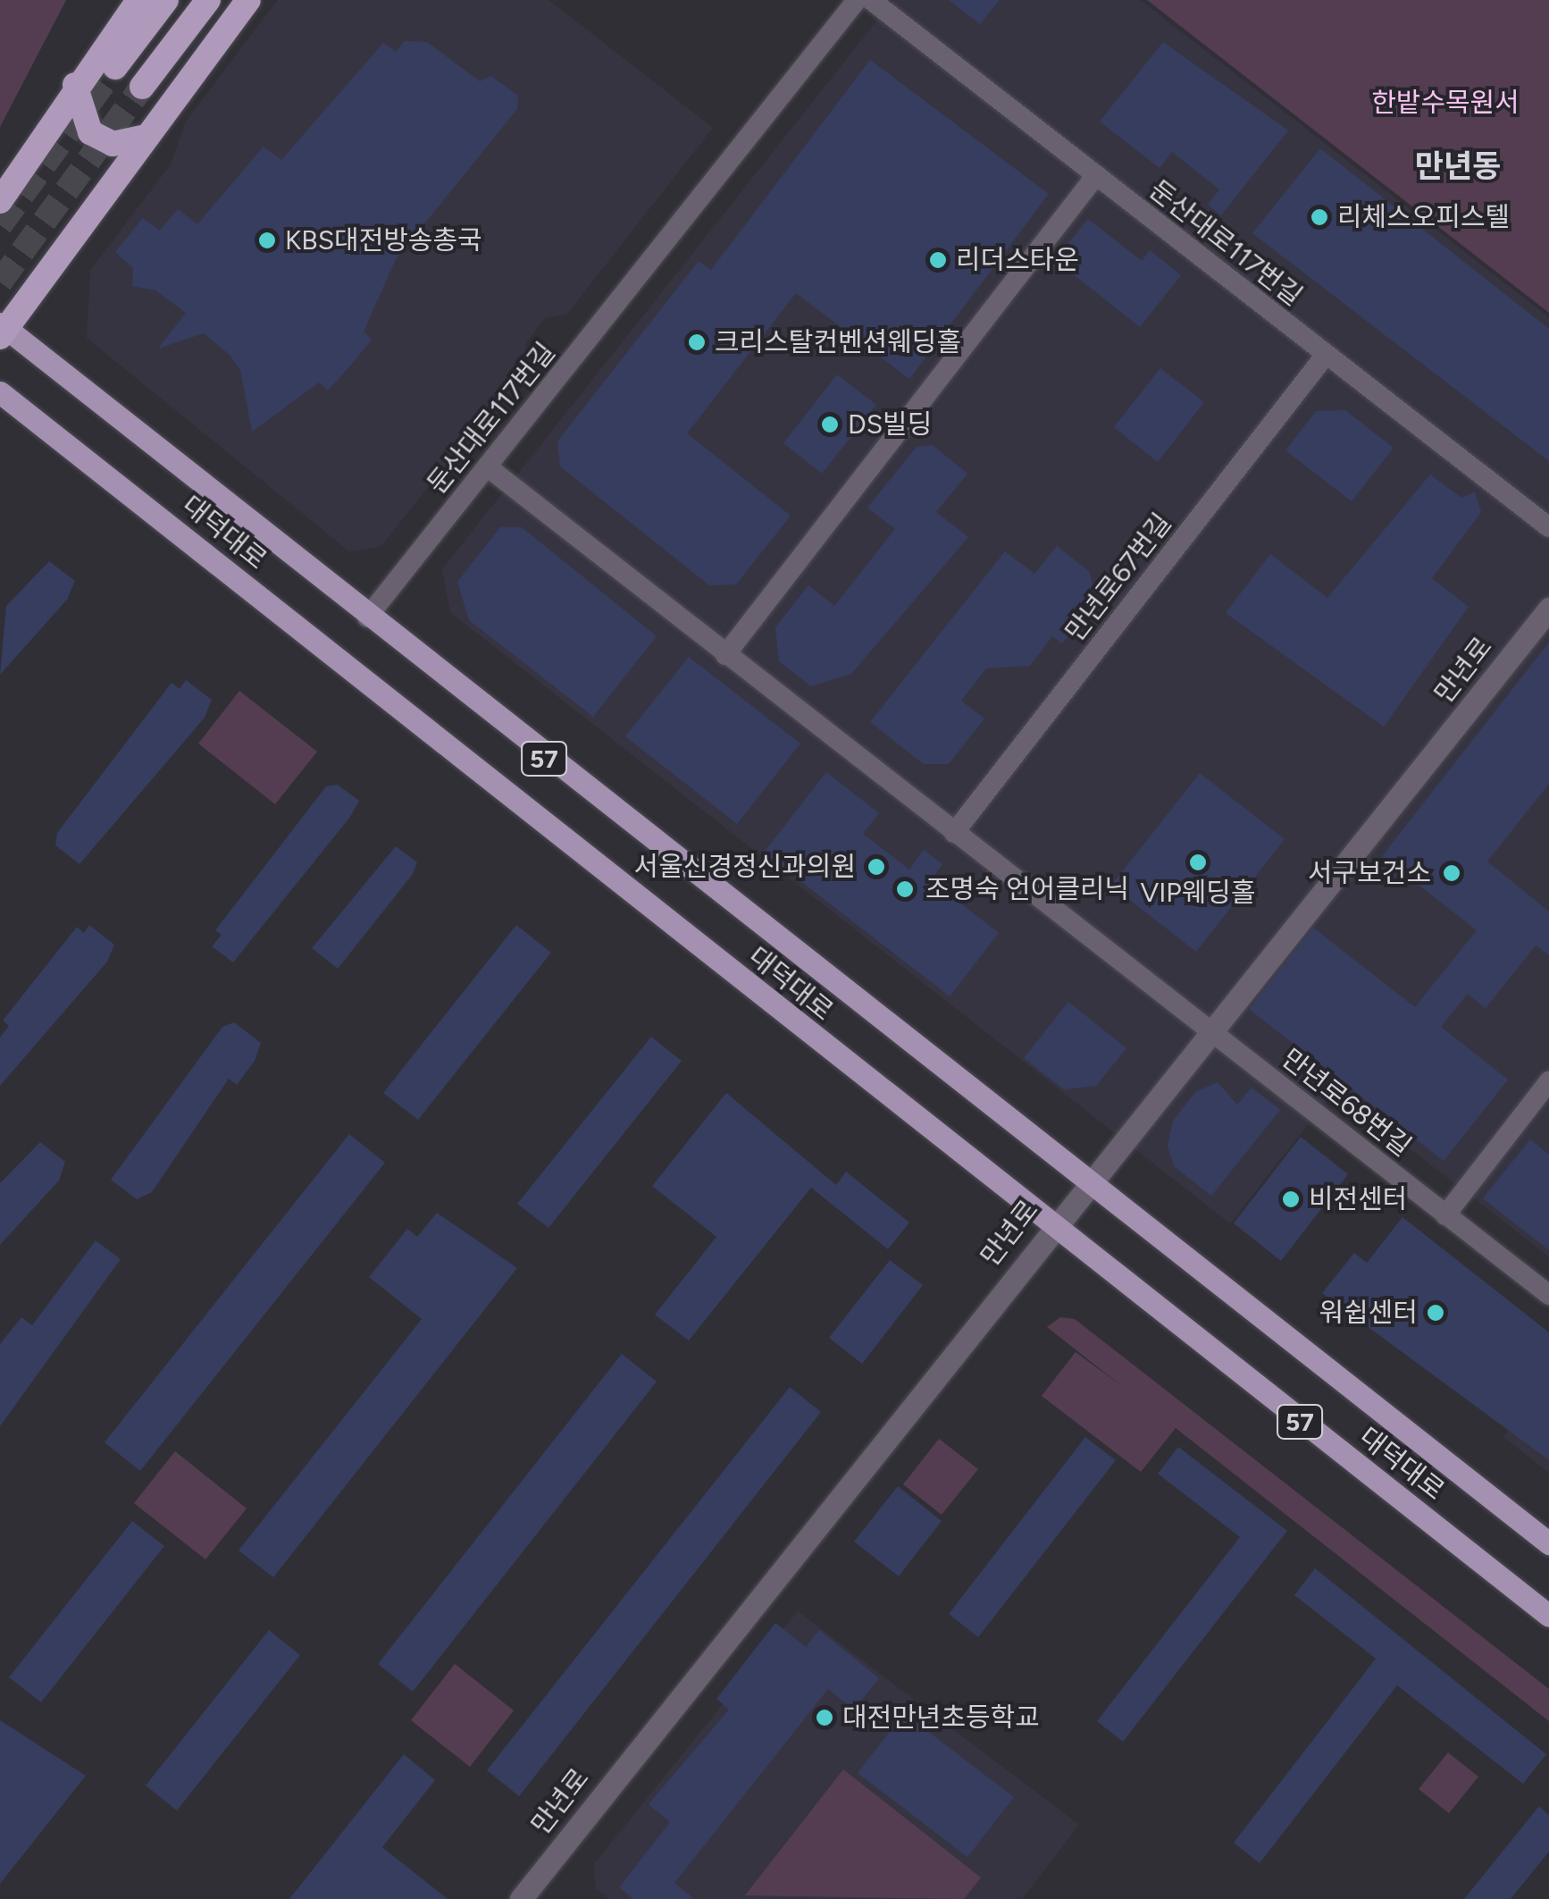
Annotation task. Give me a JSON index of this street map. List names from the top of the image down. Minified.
{"streets":{"main road":["대덕대로","57"],"street":["둔산대로117번길","만년로67번길","만년로","만년로68번길"]},"crossings":[["둔산대로117번길","대덕대로"],["둔산대로117번길","만년로67번길"],["대덕대로","만년로"],["만년로","만년로68번길"]],"districts":["만년동"],"parks":["한밭수목원서"],"places":["리체스오피스텔","KBS대전방송총국","리더스타운","크리스탈컨벤션웨딩홀","DS빌딩","VIP웨딩홀","서울신경정신과의원","서구보건소","조명숙 언어클리닉","비전센터","워쉽센터","대전만년초등학교"]}
